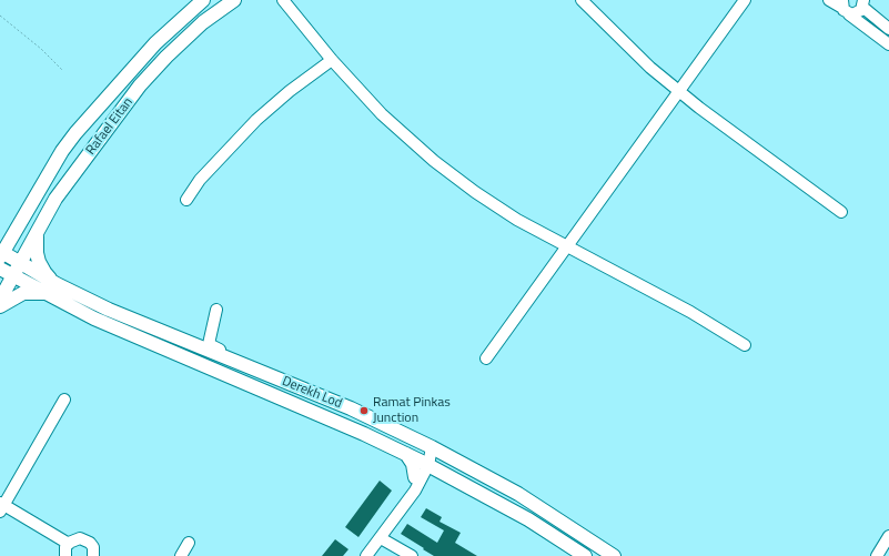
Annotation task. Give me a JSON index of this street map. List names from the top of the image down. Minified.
{"streets":{"main road":["Rafael Eitan","Derekh Lod"]},"crossings":[["Rafael Eitan","Derekh Lod"]],"places":["Ramat Pinkas Junction"]}
